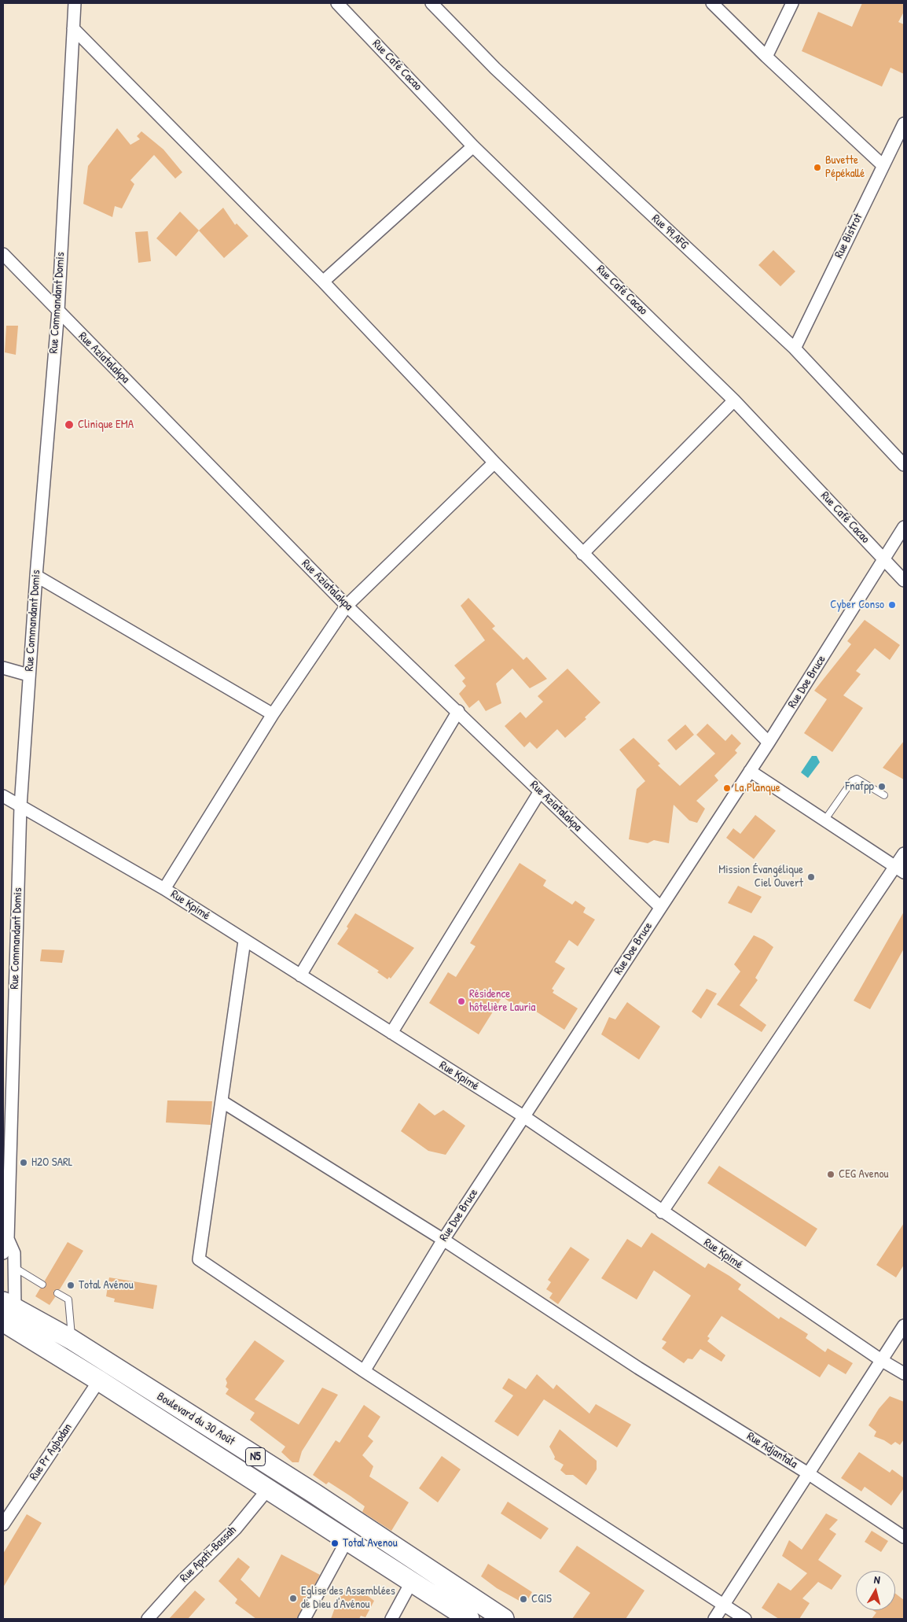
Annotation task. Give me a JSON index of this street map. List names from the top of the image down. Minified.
{"streets":{"highway":["Boulevard du 30 Août","N5"],"street":["Rue Café Cacao","Rue 99.AFG","Rue Bistrot","Rue Commandant Domis","Rue Aziatalakpa","Rue Doe Bruce","Rue Kpimé","Rue Adjantala","Rue Pr Agbodan","Rue Apati-Bassah"]},"crossings":[["Rue Café Cacao","Rue Doe Bruce"],["Rue 99.AFG","Rue Bistrot"],["Rue Commandant Domis","Rue Aziatalakpa"],["Rue Commandant Domis","Rue Kpimé"],["Rue Commandant Domis","Boulevard du 30 Août"],["Rue Aziatalakpa","Rue Doe Bruce"],["Rue Doe Bruce","Rue Kpimé"],["Rue Doe Bruce","Rue Adjantala"],["Boulevard du 30 Août","Rue Pr Agbodan"],["Boulevard du 30 Août","Rue Apati-Bassah"]],"places":["Buvette Pépékallé","Clinique EMA","Cyber Conso","Fnafpp","La Planque","Mission Évangélique Ciel Ouvert","Résidence hôtelière Lauria","H2O SARL","CEG Avenou","Total Avénou","Total Avenou","Eglise des Assemblées de Dieu d'Avénou","CGIS"],"north":"top"}
